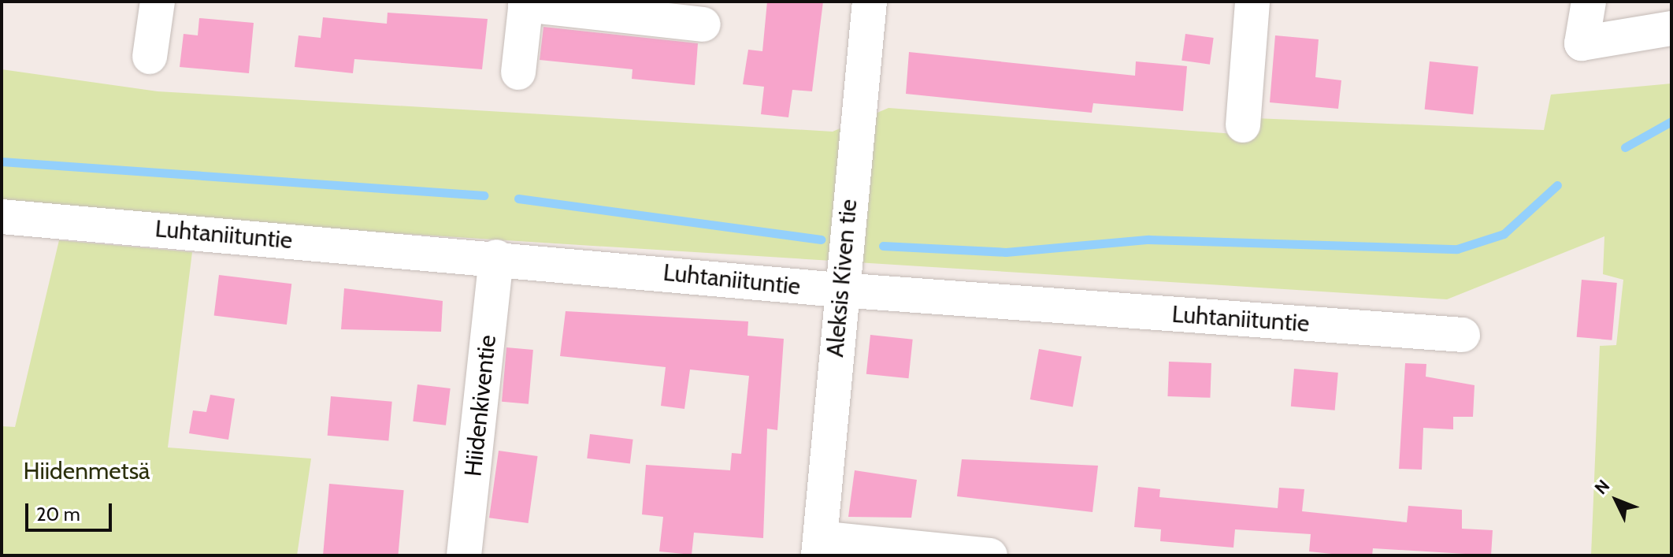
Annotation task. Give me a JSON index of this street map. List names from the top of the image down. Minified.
{"streets":{"street":["Luhtaniituntie","Aleksis Kiven tie","Hiidenkiventie"]},"crossings":[["Luhtaniituntie","Aleksis Kiven tie"],["Luhtaniituntie","Hiidenkiventie"]],"parks":["Hiidenmetsä"],"scale_bar":"20 m","north":"top left"}
